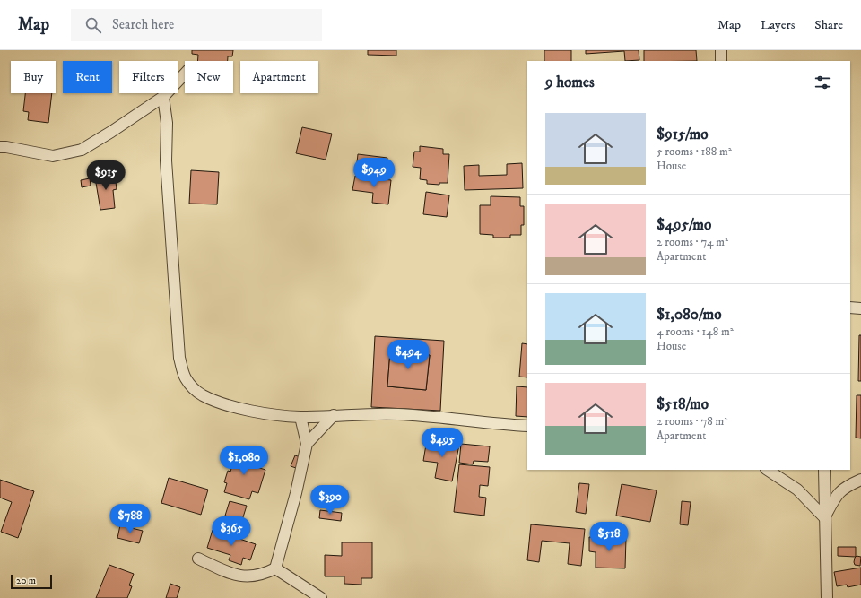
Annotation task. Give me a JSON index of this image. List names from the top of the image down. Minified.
{"scale_bar":"20 m","page":{"header":"Map","search":"Search here","nav":["Map","Layers","Share"],"chip":["Buy","Rent","Filters","New","Apartment"],"heading":"9 homes","list":[{"name":"$915/mo","note":"5 rooms · 188 m² · House"},{"name":"$495/mo","note":"2 rooms · 74 m² · Apartment"},{"name":"$1,080/mo","note":"4 rooms · 148 m² · House"},{"name":"$518/mo","note":"2 rooms · 78 m² · Apartment"}],"price":["$949","$915","$494","$495","$1,080","$390","$788","$365","$518"],"scale":"20 m"}}
